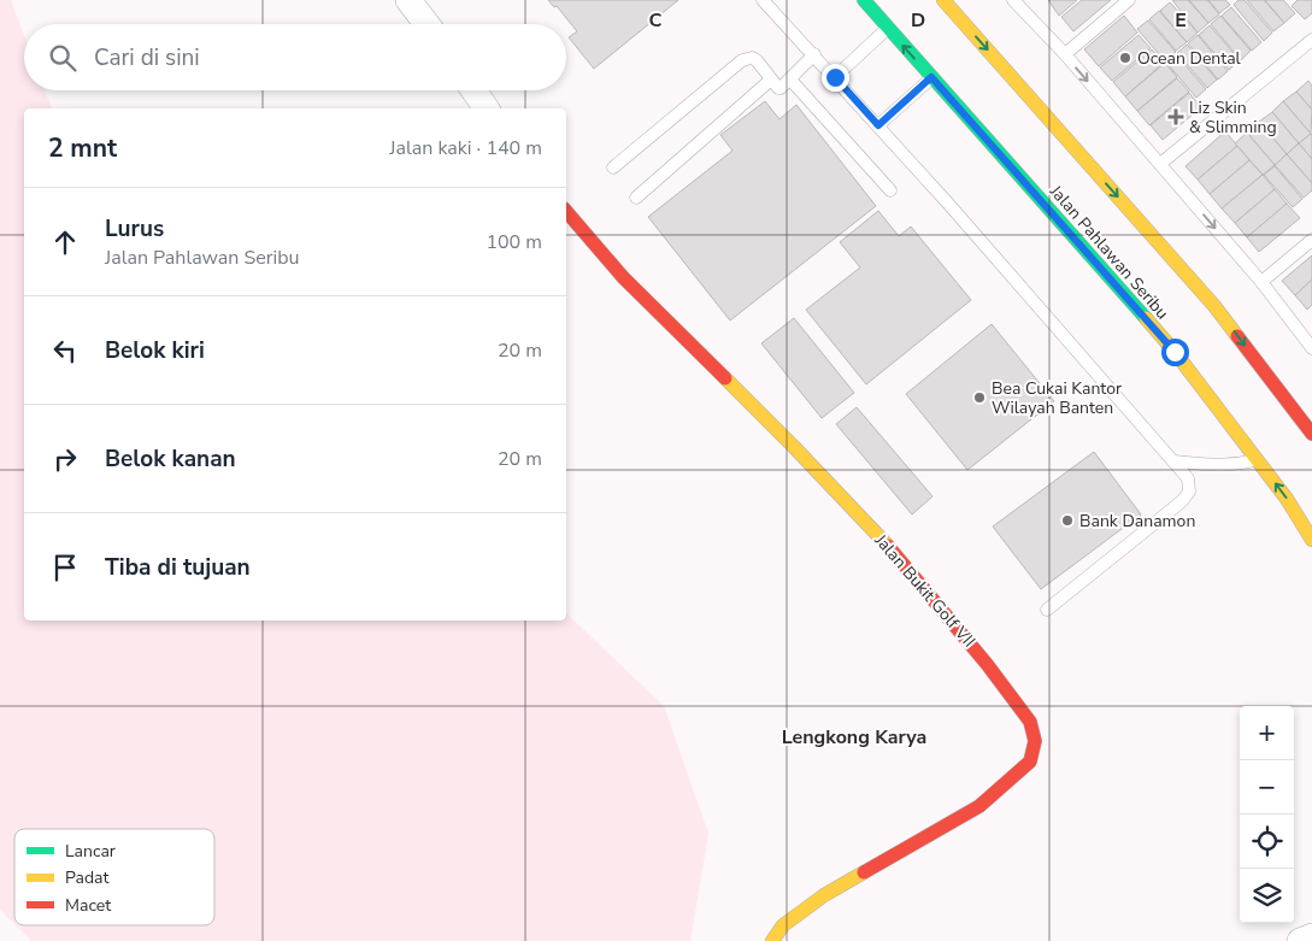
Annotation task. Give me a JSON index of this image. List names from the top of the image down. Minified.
{"streets":{"main road":["Jalan Pahlawan Seribu","Jalan Bukit Golf VII"]},"districts":["Lengkong Karya"],"places":{"other":["Ocean Dental","Bea Cukai Kantor Wilayah Banten","Bank Danamon"],"health":["Liz Skin & Slimming"]},"legend":["Lancar","Padat","Macet"],"page":{"search":"Cari di sini","heading":["2 mnt","Jalan kaki · 140 m"],"list":[["Lurus","Jalan Pahlawan Seribu","100 m"],["Belok kiri","20 m"],["Belok kanan","20 m"],"Tiba di tujuan"],"map_buttons":["+","−"]},"grid":{"columns":["C","D","E"]}}
